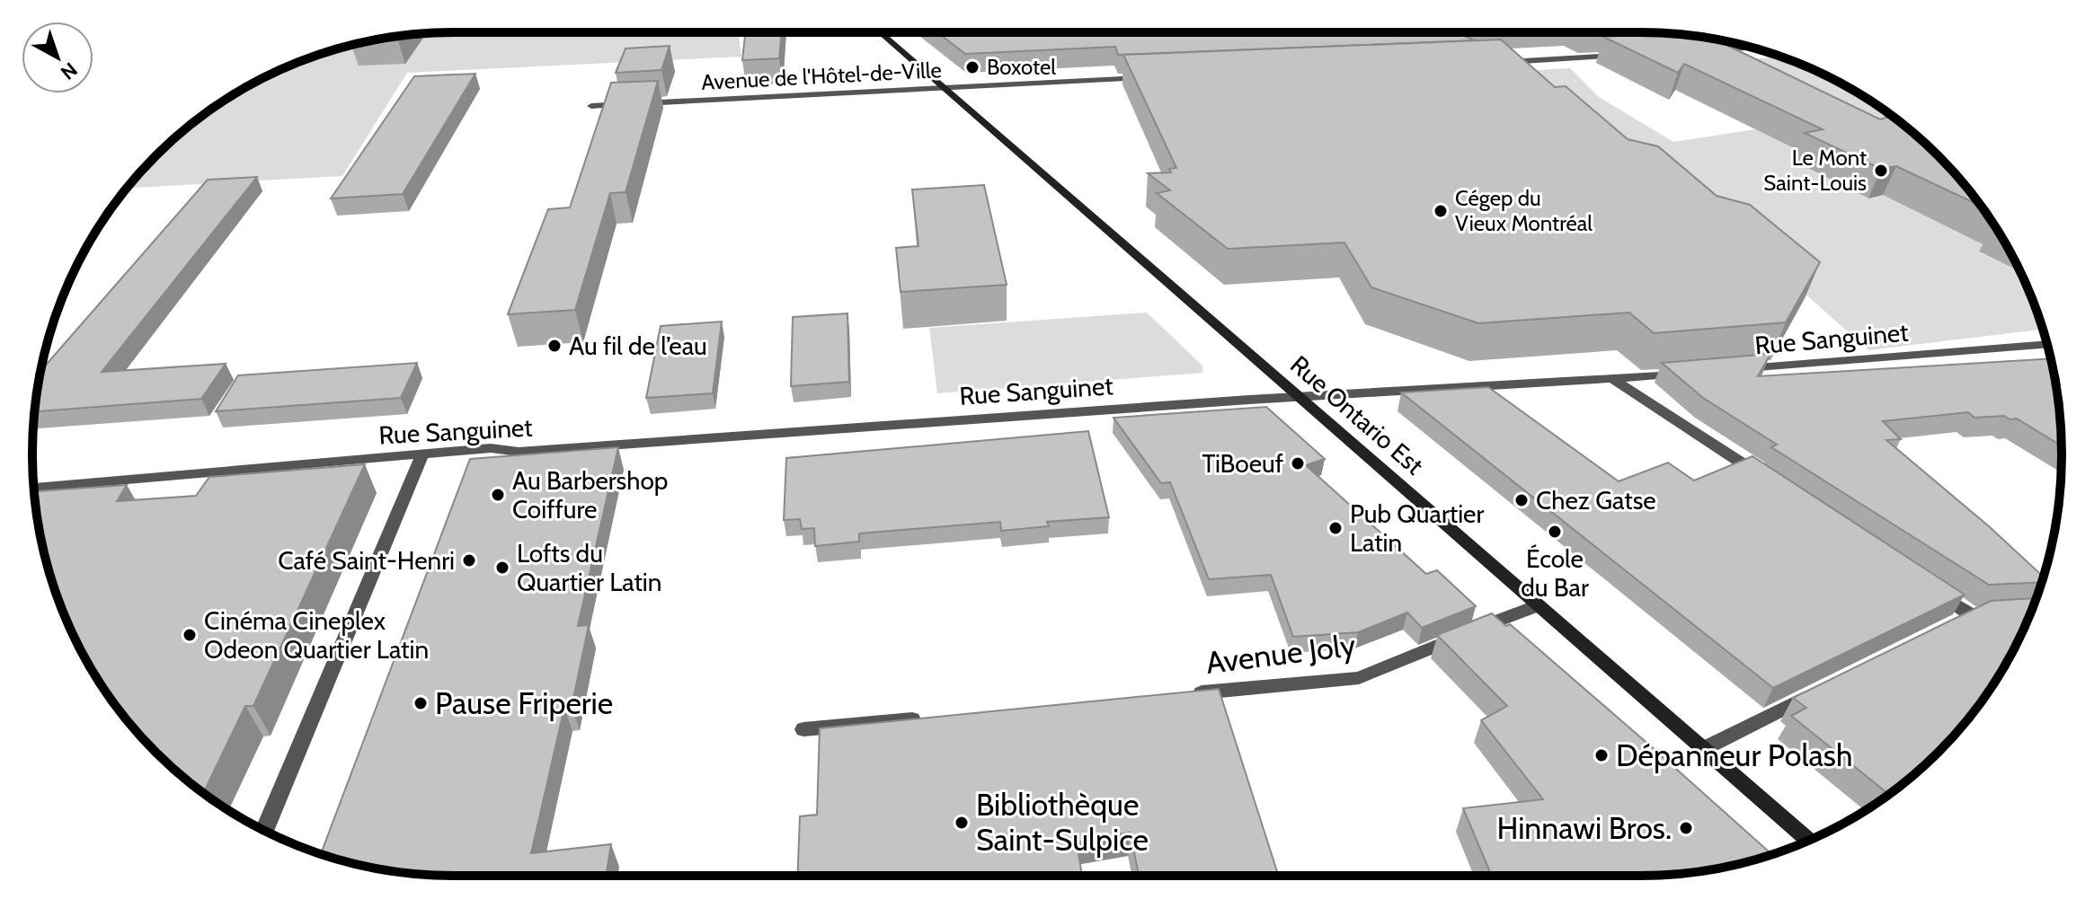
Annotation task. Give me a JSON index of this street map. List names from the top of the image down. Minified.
{"streets":{"main road":["Rue Ontario Est"],"street":["Avenue de l'Hôtel-de-Ville","Rue Sanguinet","Avenue Joly"]},"crossings":[["Avenue de l'Hôtel-de-Ville","Rue Ontario Est"],["Rue Sanguinet","Rue Ontario Est"],["Rue Ontario Est","Avenue Joly"]],"places":["Boxotel","Le Mont Saint-Louis","Cégep du Vieux Montréal","Au fil de l’eau","TiBoeuf","Au Barbershop Coiffure","Chez Gatse","Pub Quartier Latin","École du Bar","Café Saint-Henri","Lofts du Quartier Latin","Cinéma Cineplex Odeon Quartier Latin","Pause Friperie","Dépanneur Polash","Bibliothèque Saint-Sulpice","Hinnawi Bros."],"north":"bottom right"}
